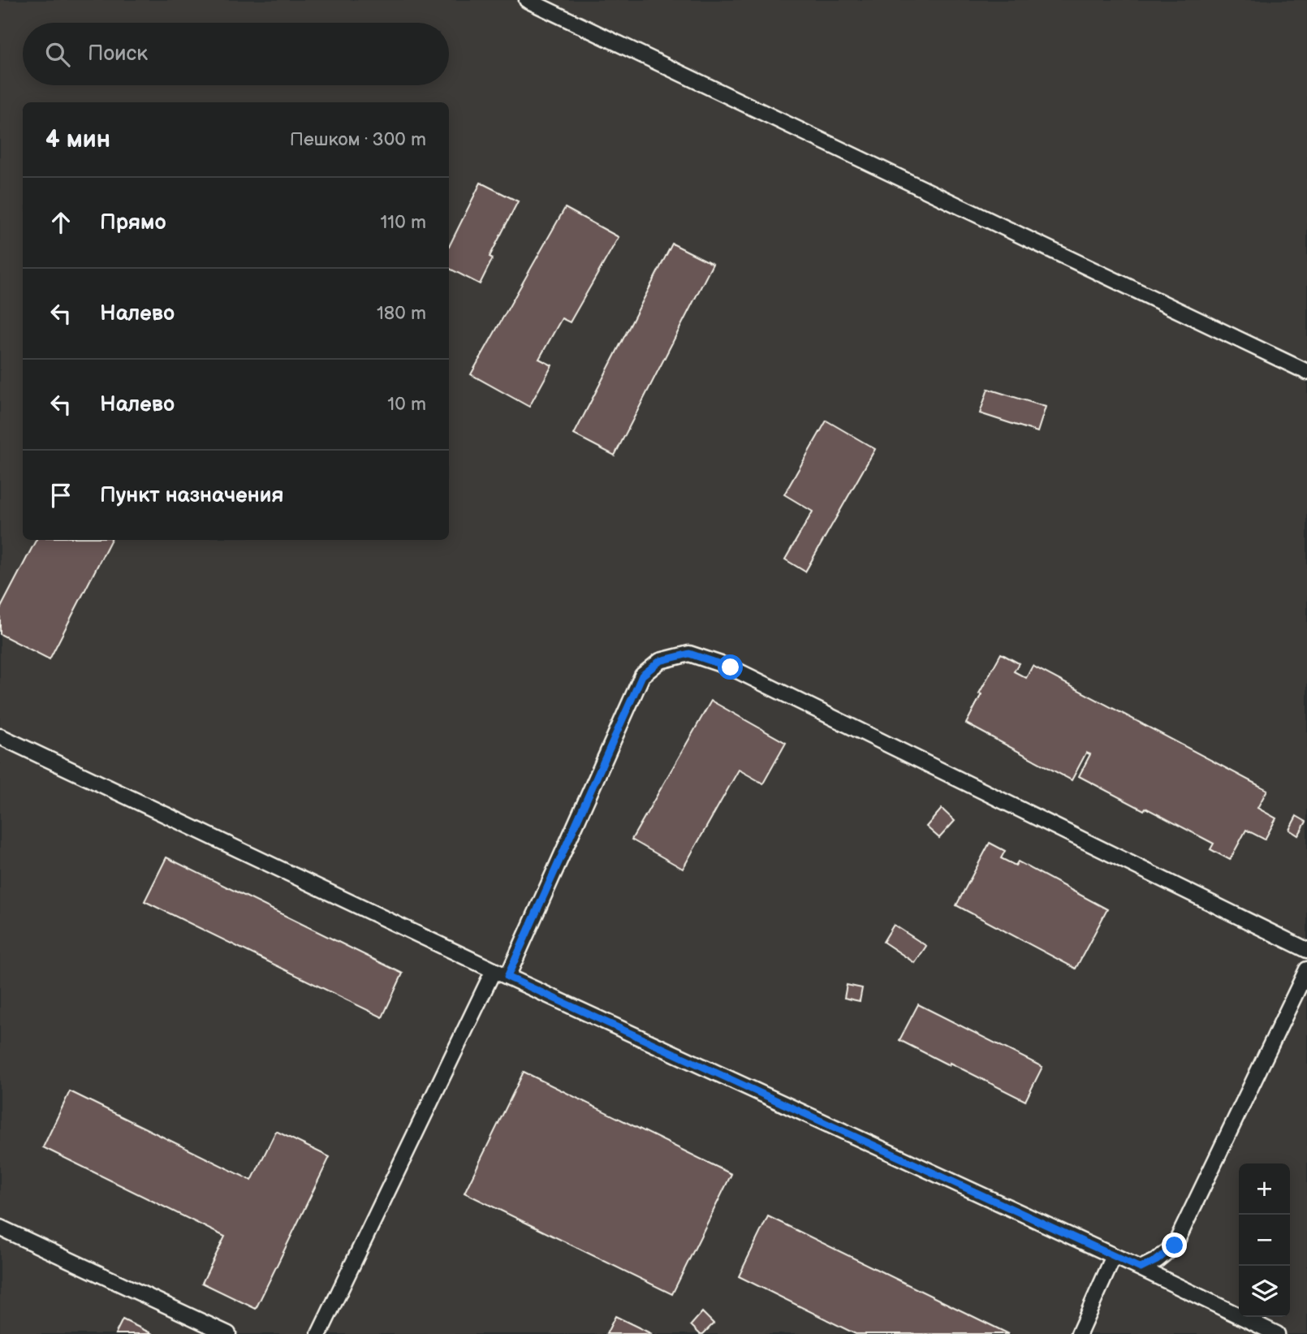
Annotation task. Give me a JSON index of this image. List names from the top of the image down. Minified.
{"page":{"search":"Поиск","heading":["4 мин","Пешком · 300 m"],"list":[["Прямо","110 m"],["Налево","180 m"],["Налево","10 m"],"Пункт назначения"],"map_buttons":["+","−"]}}
